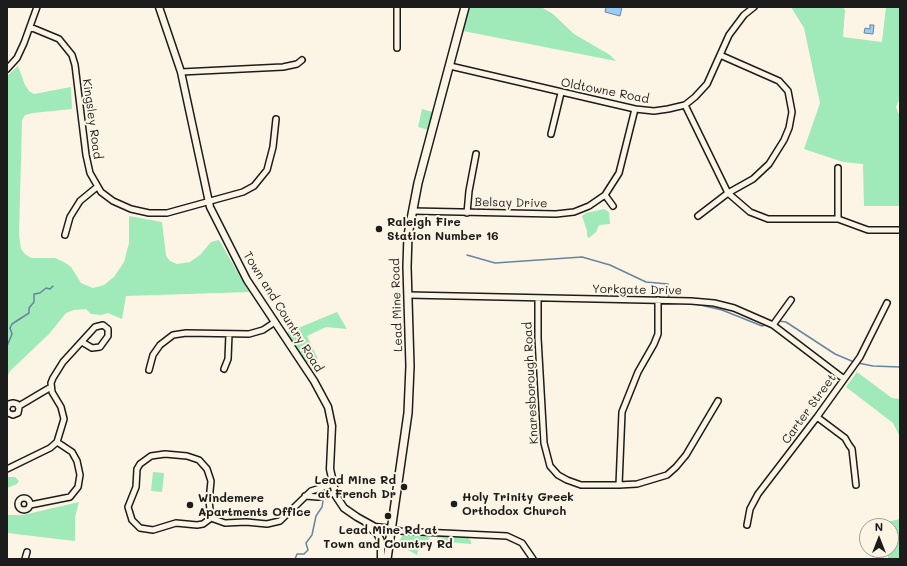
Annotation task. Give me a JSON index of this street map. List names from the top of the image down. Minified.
{"streets":{"main road":["Lead Mine Road"],"street":["Oldtowne Road","Kingsley Road","Belsay Drive","Yorkgate Drive","Town and Country Road","Knaresborough Road","Carter Street"]},"crossings":[["Oldtowne Road","Belsay Drive"],["Oldtowne Road","Lead Mine Road"],["Kingsley Road","Town and Country Road"],["Belsay Drive","Lead Mine Road"],["Yorkgate Drive","Lead Mine Road"],["Yorkgate Drive","Knaresborough Road"],["Yorkgate Drive","Carter Street"],["Lead Mine Road","Town and Country Road"]],"places":["Raleigh Fire Station Number 16","Lead Mine Rd at French Dr","Holy Trinity Greek Orthodox Church","Windemere Apartments Office","Lead Mine Rd at Town and Country Rd"],"north":"top"}
